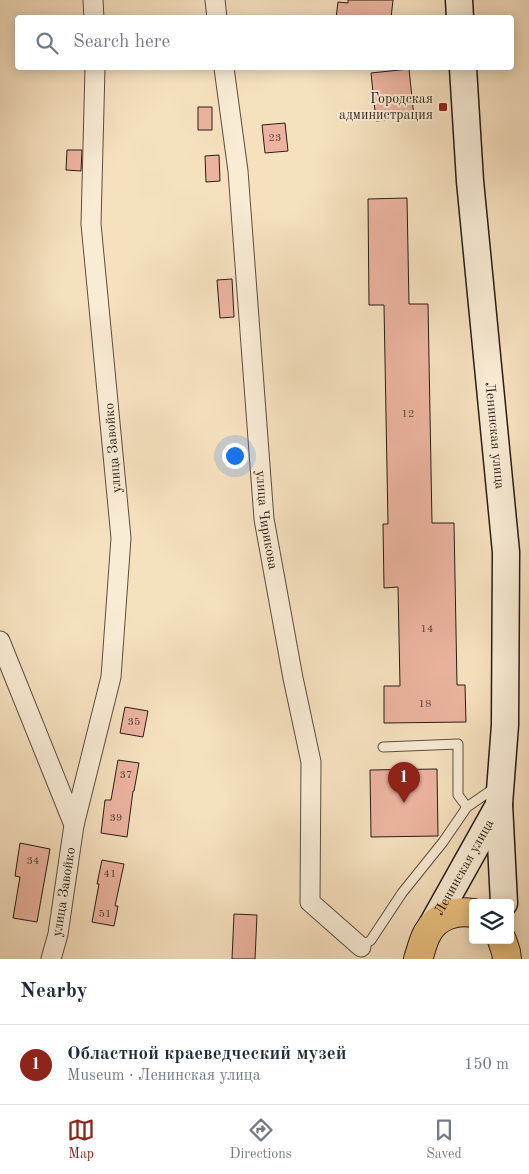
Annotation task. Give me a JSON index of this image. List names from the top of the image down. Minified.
{"streets":{"main road":["Ленинская улица"],"street":["улица Завойко","улица Чирикова"]},"places":{"transit":["Городская администрация"]},"house_numbers":["23","12","14","18","35","37","39","34","41","51"],"page":{"search":"Search here","pins":"1","heading":"Nearby","list":[{"mark":"1","name":"Областной краеведческий музей","note":"Museum · Ленинская улица","value":"150 m"}],"nav":["Map","Directions","Saved"]}}
